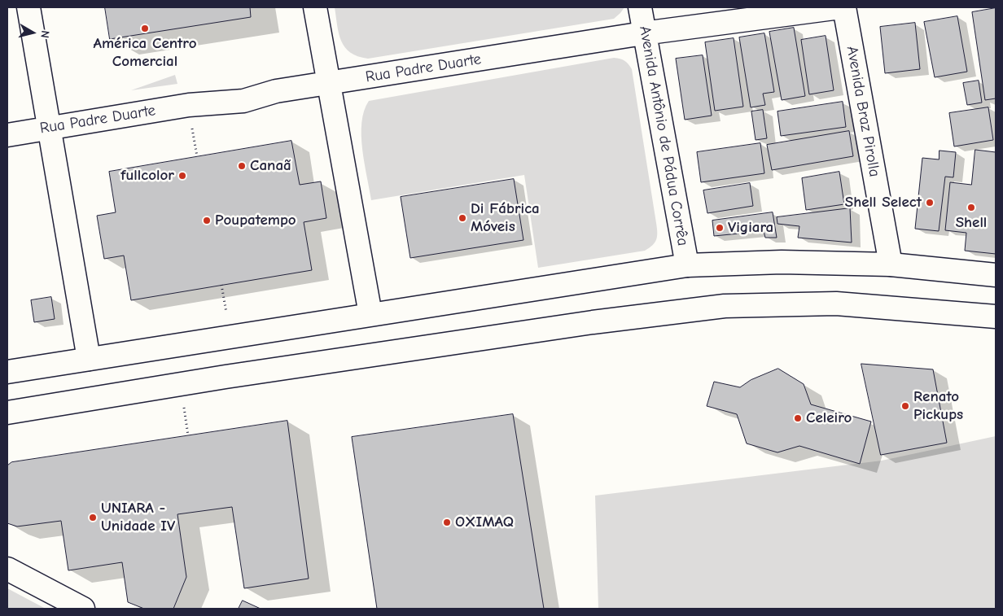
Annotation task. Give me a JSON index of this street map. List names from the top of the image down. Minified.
{"streets":{"street":["Rua Padre Duarte","Avenida Braz Pirolla","Avenida Antônio de Pádua Corrêa"]},"crossings":[["Rua Padre Duarte","Avenida Antônio de Pádua Corrêa"]],"places":["América Centro Comercial","Canaã","fullcolor","Shell Select","Shell","Di Fábrica Móveis","Poupatempo","Vigiara","Renato Pickups","Celeiro","UNIARA - Unidade IV","OXIMAQ"],"north":"right"}
